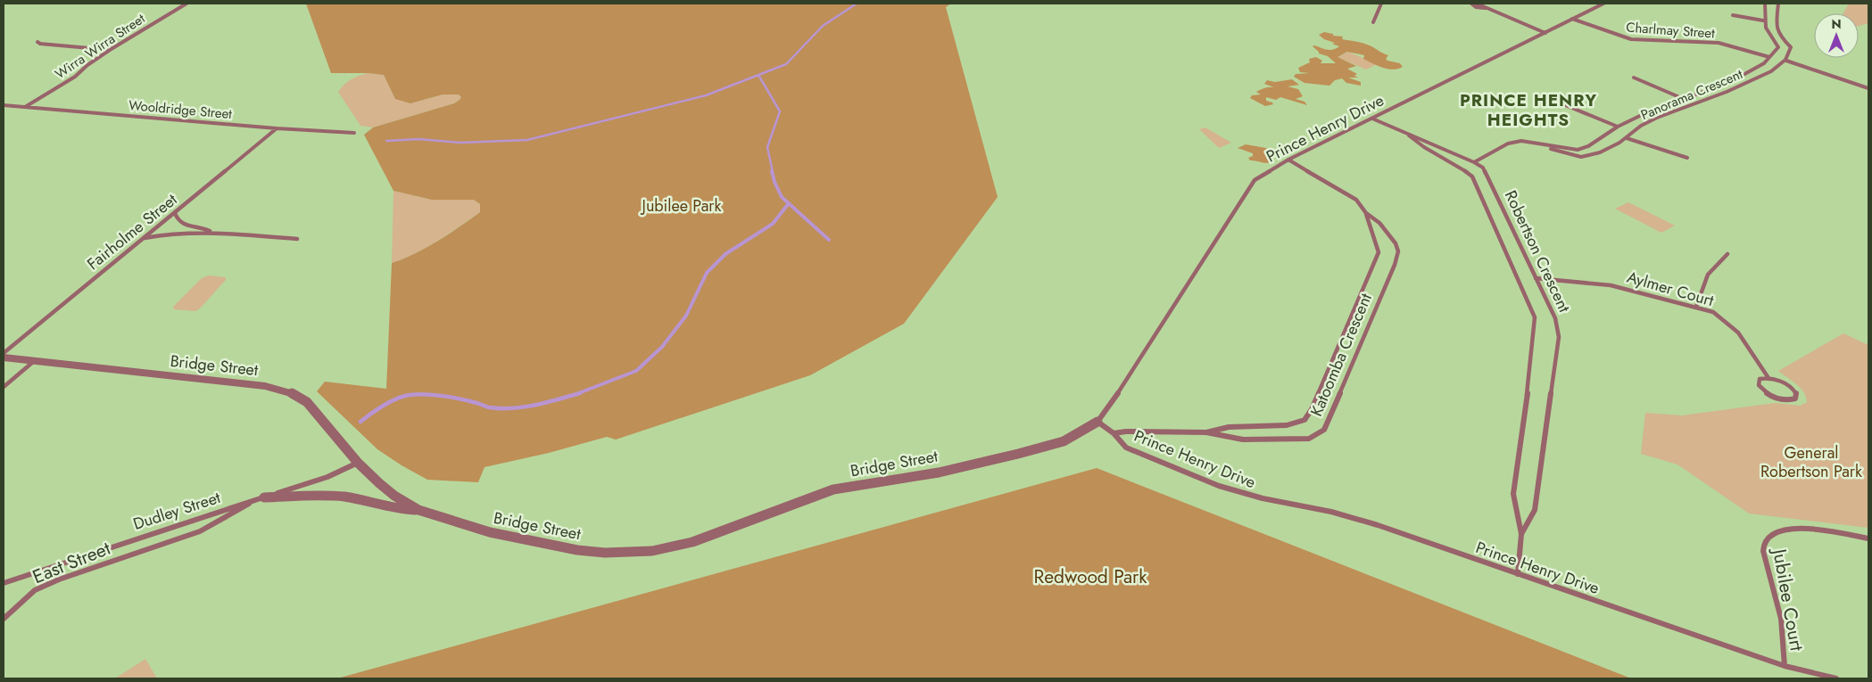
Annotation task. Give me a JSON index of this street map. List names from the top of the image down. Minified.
{"streets":{"street":["Charlmay Street","Wirra Wirra Street","Panorama Crescent","Wooldridge Street","Prince Henry Drive","Fairholme Street","Robertson Crescent","Aylmer Court","Katoomba Crescent","Bridge Street","Dudley Street","East Street","Jubilee Court"]},"crossings":[["Charlmay Street","Panorama Crescent"],["Charlmay Street","Prince Henry Drive"],["Wirra Wirra Street","Wooldridge Street"],["Panorama Crescent","Robertson Crescent"],["Wooldridge Street","Fairholme Street"],["Prince Henry Drive","Robertson Crescent"],["Prince Henry Drive","Katoomba Crescent"],["Prince Henry Drive","Bridge Street"],["Prince Henry Drive","Jubilee Court"],["Robertson Crescent","Aylmer Court"],["Bridge Street","Dudley Street"],["Dudley Street","East Street"]],"districts":["PRINCE HENRY HEIGHTS"],"parks":["Jubilee Park","General Robertson Park","Redwood Park"],"north":"top"}
